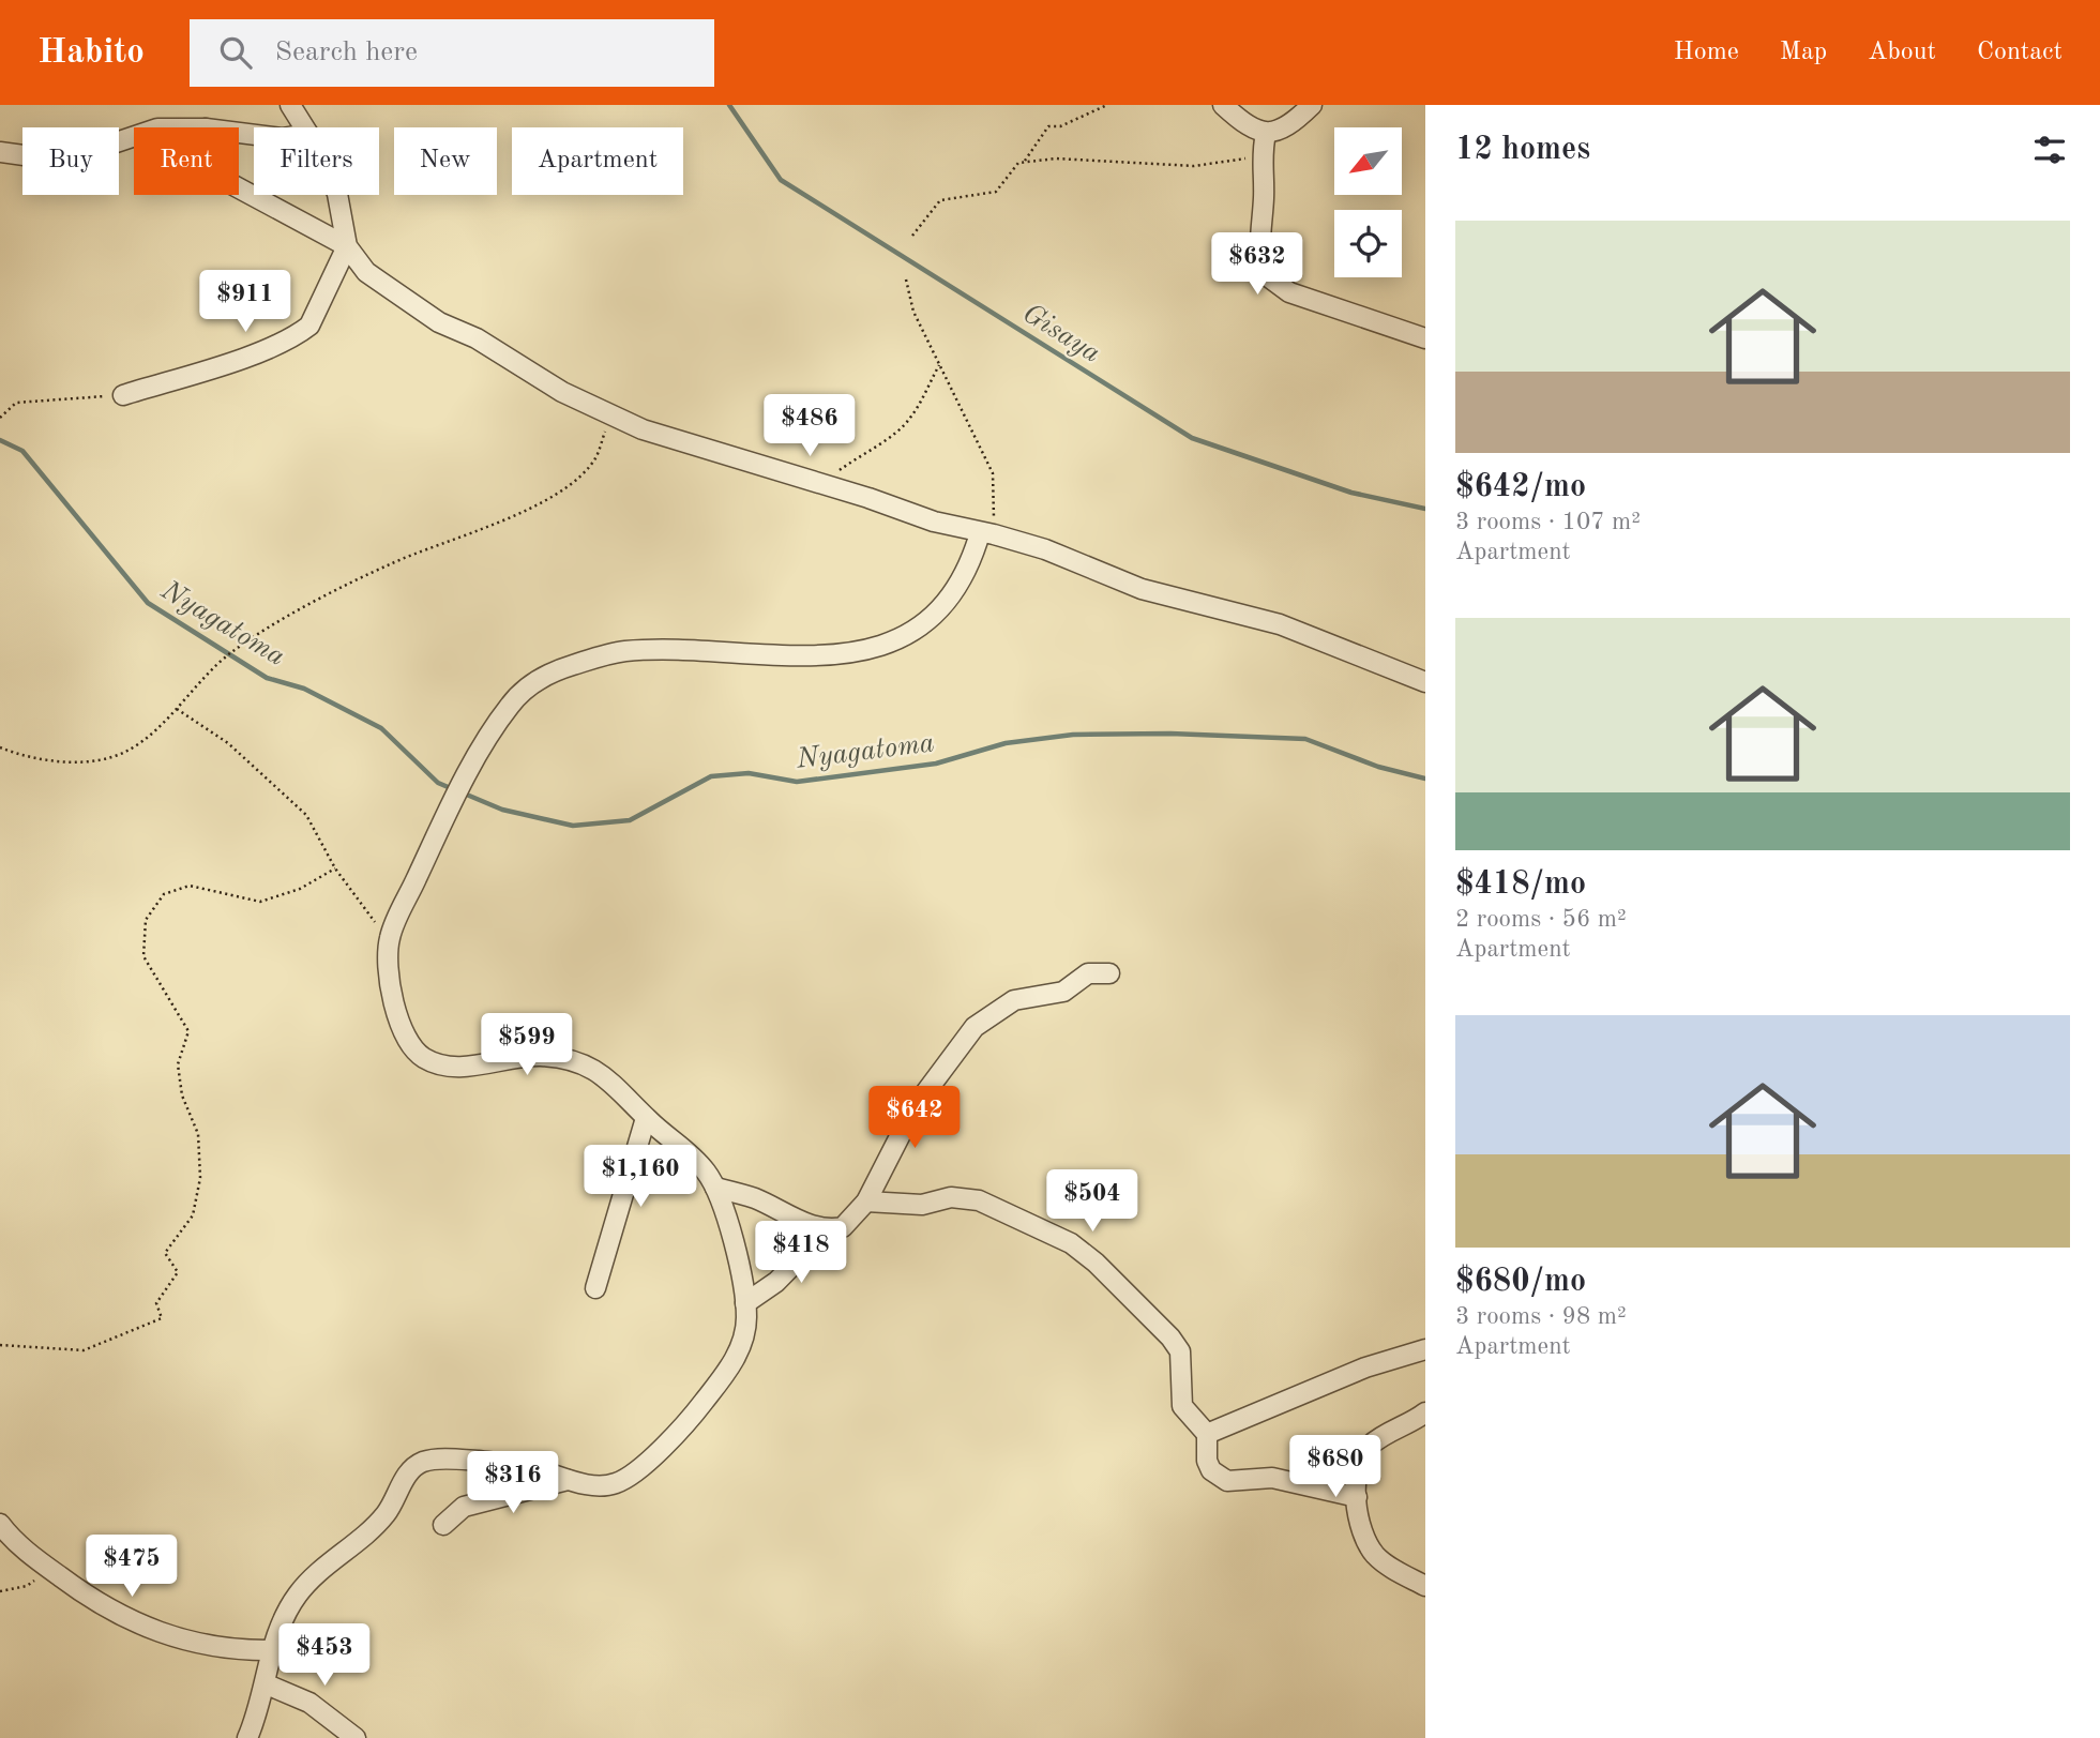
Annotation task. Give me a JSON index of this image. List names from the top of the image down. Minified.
{"water":["Gisaya","Nyagatoma"],"north":"bottom left","page":{"header":"Habito","search":"Search here","nav":["Home","Map","About","Contact"],"heading":"12 homes","chip":["Buy","Rent","Filters","New","Apartment"],"list":[{"name":"$642/mo","note":"3 rooms · 107 m² · Apartment"},{"name":"$418/mo","note":"2 rooms · 56 m² · Apartment"},{"name":"$680/mo","note":"3 rooms · 98 m² · Apartment"}],"price":["$632","$911","$486","$599","$642","$1,160","$504","$418","$680","$316","$475","$453"]}}
